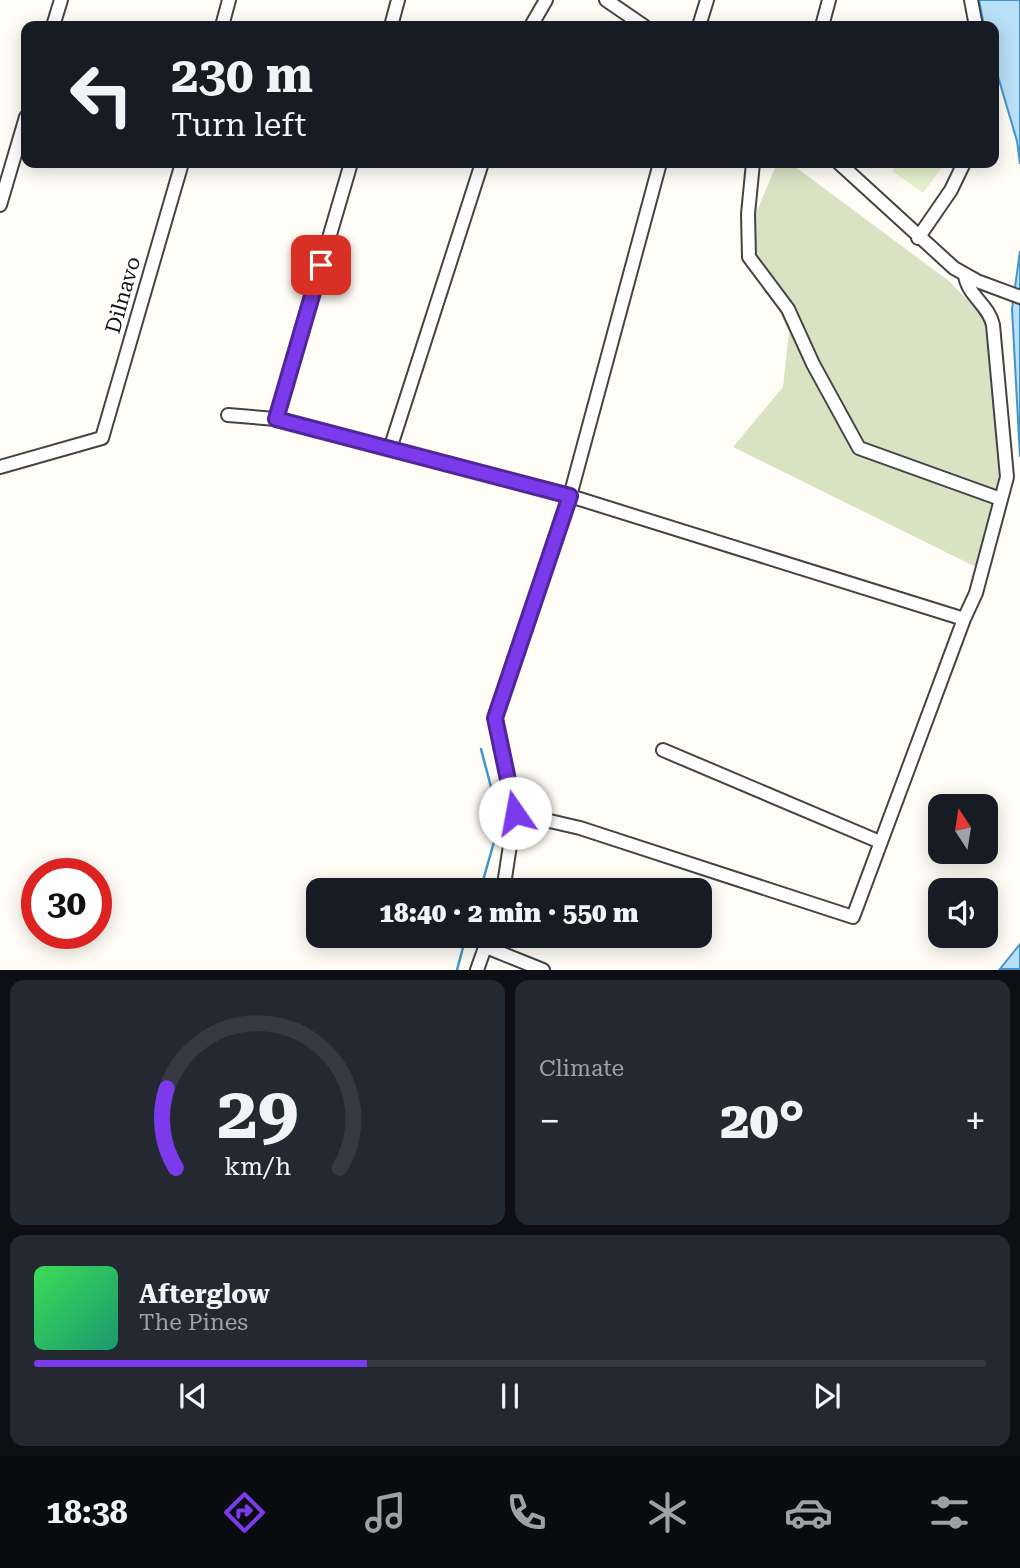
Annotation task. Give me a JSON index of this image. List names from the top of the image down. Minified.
{"streets":{"street":["Dilnavo"]},"north":"top","page":{"turn":["230 m","Turn left"],"limit":"30","trip":"18:40 · 2 min · 550 m","tile":"Climate","heat":["−","20°","+"],"song":["Afterglow","The Pines"],"tabs":"18:38","gauge":["29","km/h"]}}
